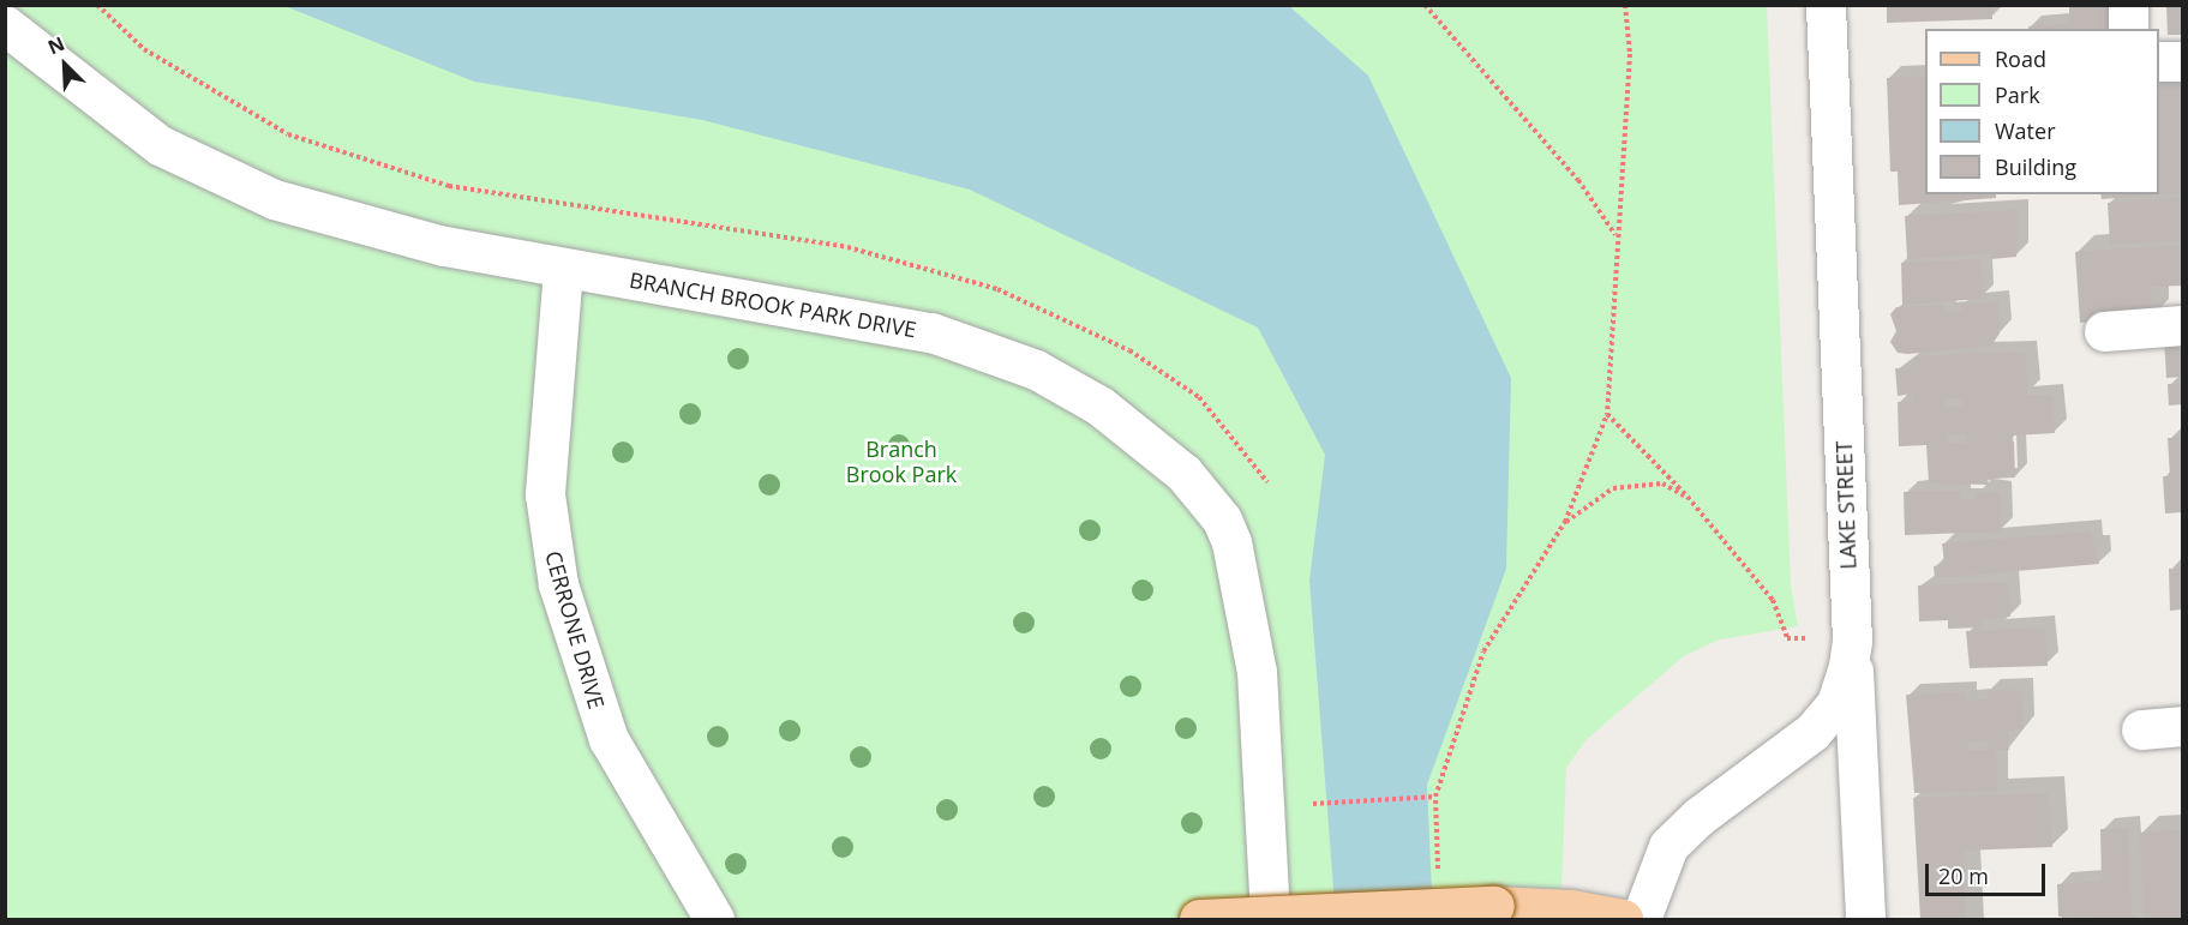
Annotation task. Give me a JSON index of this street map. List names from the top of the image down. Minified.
{"streets":{"street":["BRANCH BROOK PARK DRIVE","LAKE STREET","CERRONE DRIVE"]},"crossings":[["BRANCH BROOK PARK DRIVE","CERRONE DRIVE"]],"parks":["Branch Brook Park"],"legend":["Road","Park","Water","Building"],"scale_bar":"20 m","north":"top left"}
